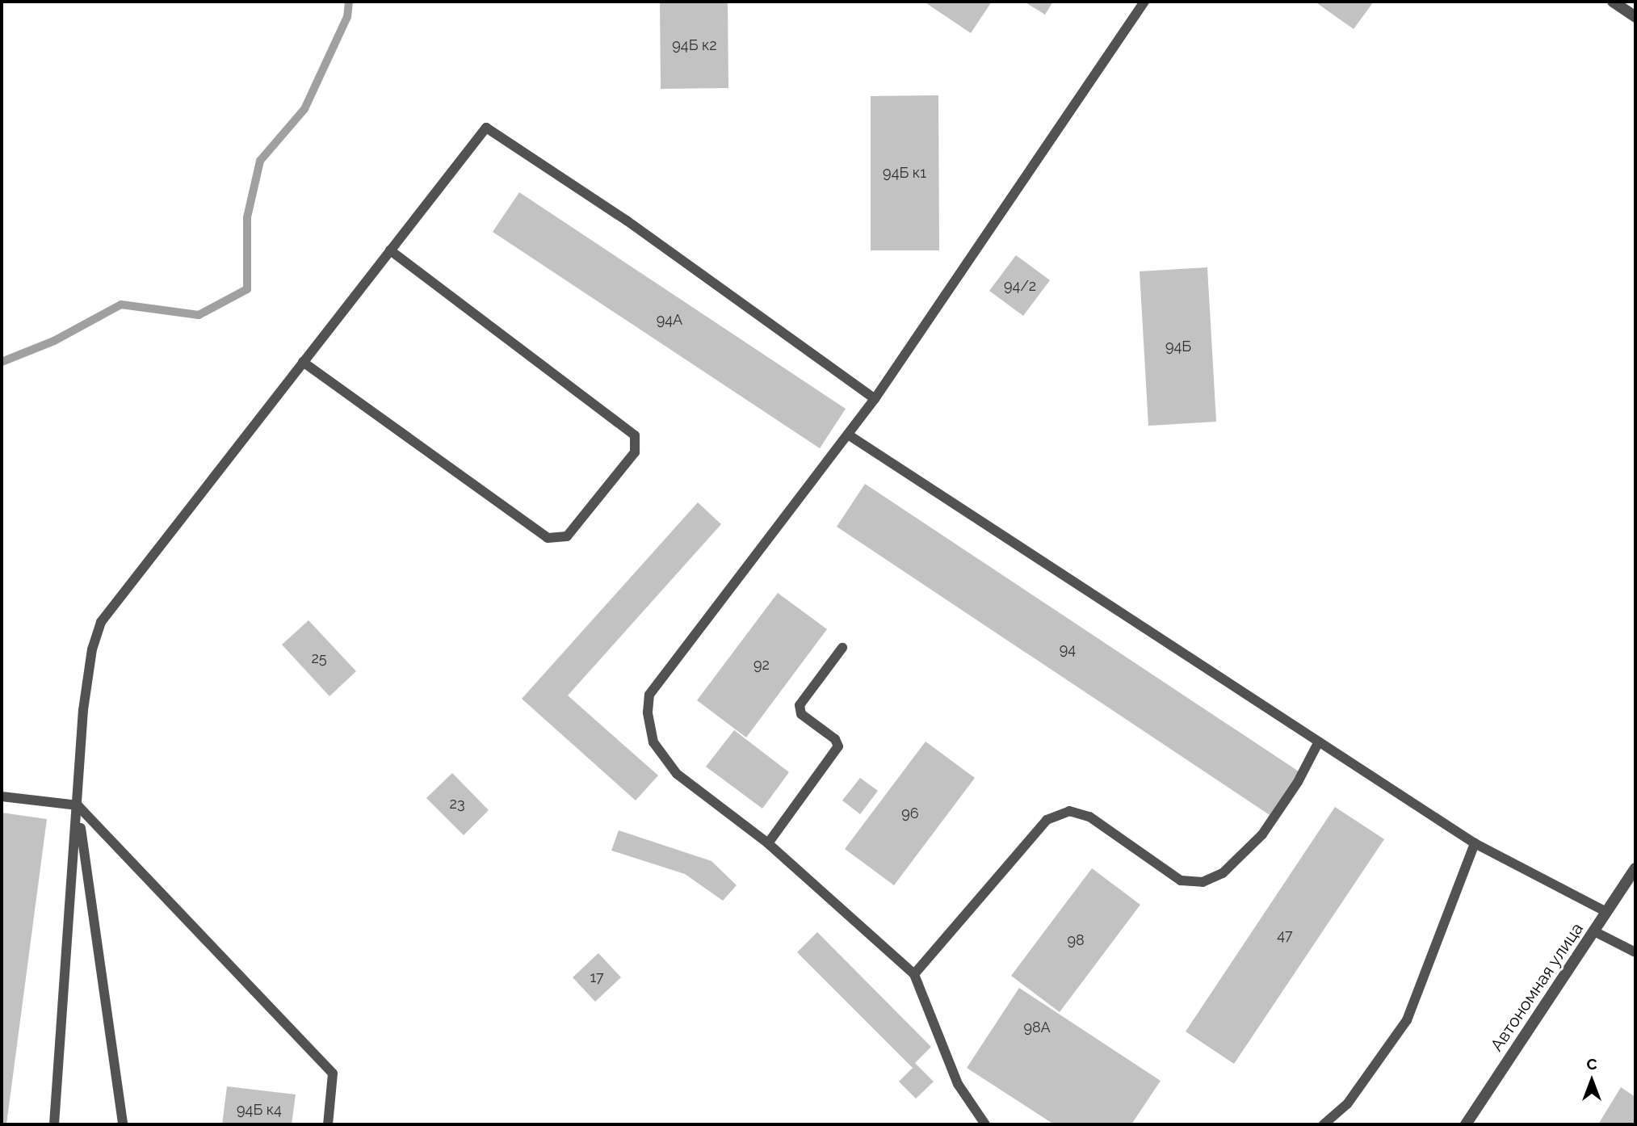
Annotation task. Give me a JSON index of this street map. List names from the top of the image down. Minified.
{"streets":{"street":["Автономная улица"]},"house_numbers":["94Б к2","94Б к1","94/2","94А","94Б","94","25","92","23","96","47","98","17","98А","94Б к4"],"north":"top"}
